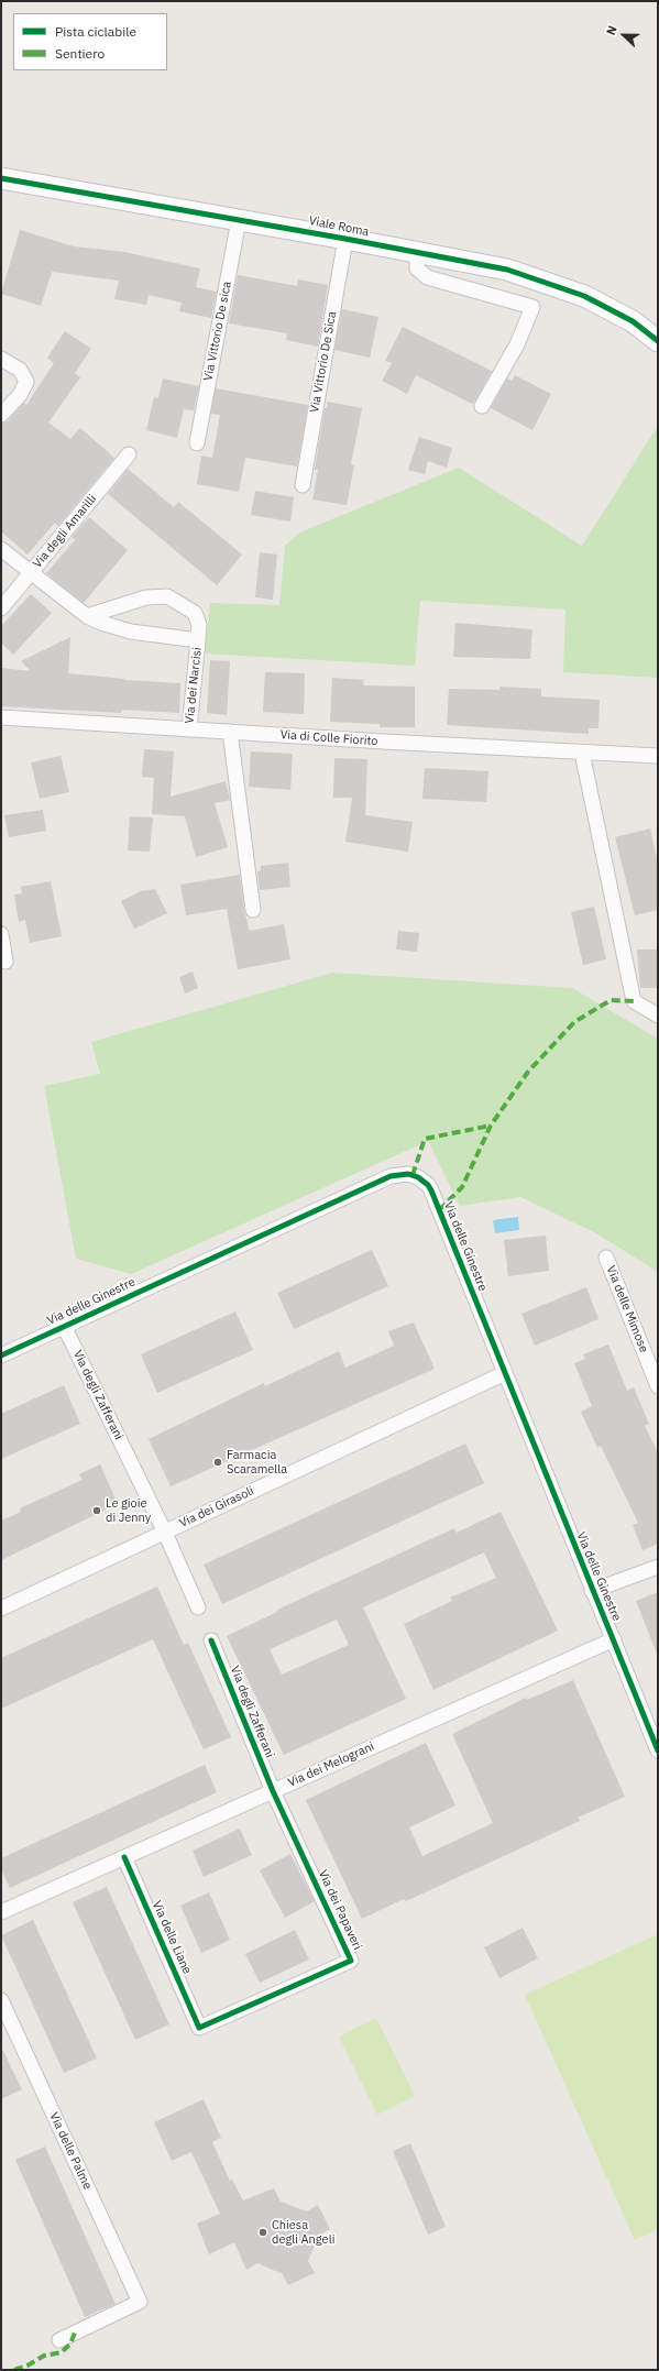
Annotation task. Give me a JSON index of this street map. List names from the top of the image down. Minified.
{"streets":{"street":["Viale Roma","Via Vittorio De sica","Via Vittorio De Sica","Via degli Amarilli","Via dei Narcisi","Via di Colle Fiorito","Via delle Ginestre","Via delle Mimose","Via degli Zafferani","Via dei Girasoli","Via dei Melograni","Via dei Papaveri","Via delle Liane","Via delle Palme"]},"crossings":[["Viale Roma","Via Vittorio De sica"],["Viale Roma","Via Vittorio De Sica"],["Via degli Amarilli","Via dei Narcisi"],["Via dei Narcisi","Via di Colle Fiorito"],["Via delle Ginestre","Via degli Zafferani"],["Via delle Ginestre","Via dei Girasoli"],["Via delle Ginestre","Via dei Melograni"],["Via degli Zafferani","Via dei Girasoli"],["Via degli Zafferani","Via dei Melograni"],["Via degli Zafferani","Via dei Papaveri"],["Via dei Melograni","Via dei Papaveri"],["Via dei Melograni","Via delle Liane"],["Via dei Papaveri","Via delle Liane"]],"places":["Farmacia Scaramella","Le gioie di Jenny","Chiesa degli Angeli"],"legend":["Pista ciclabile","Sentiero"],"north":"left"}
